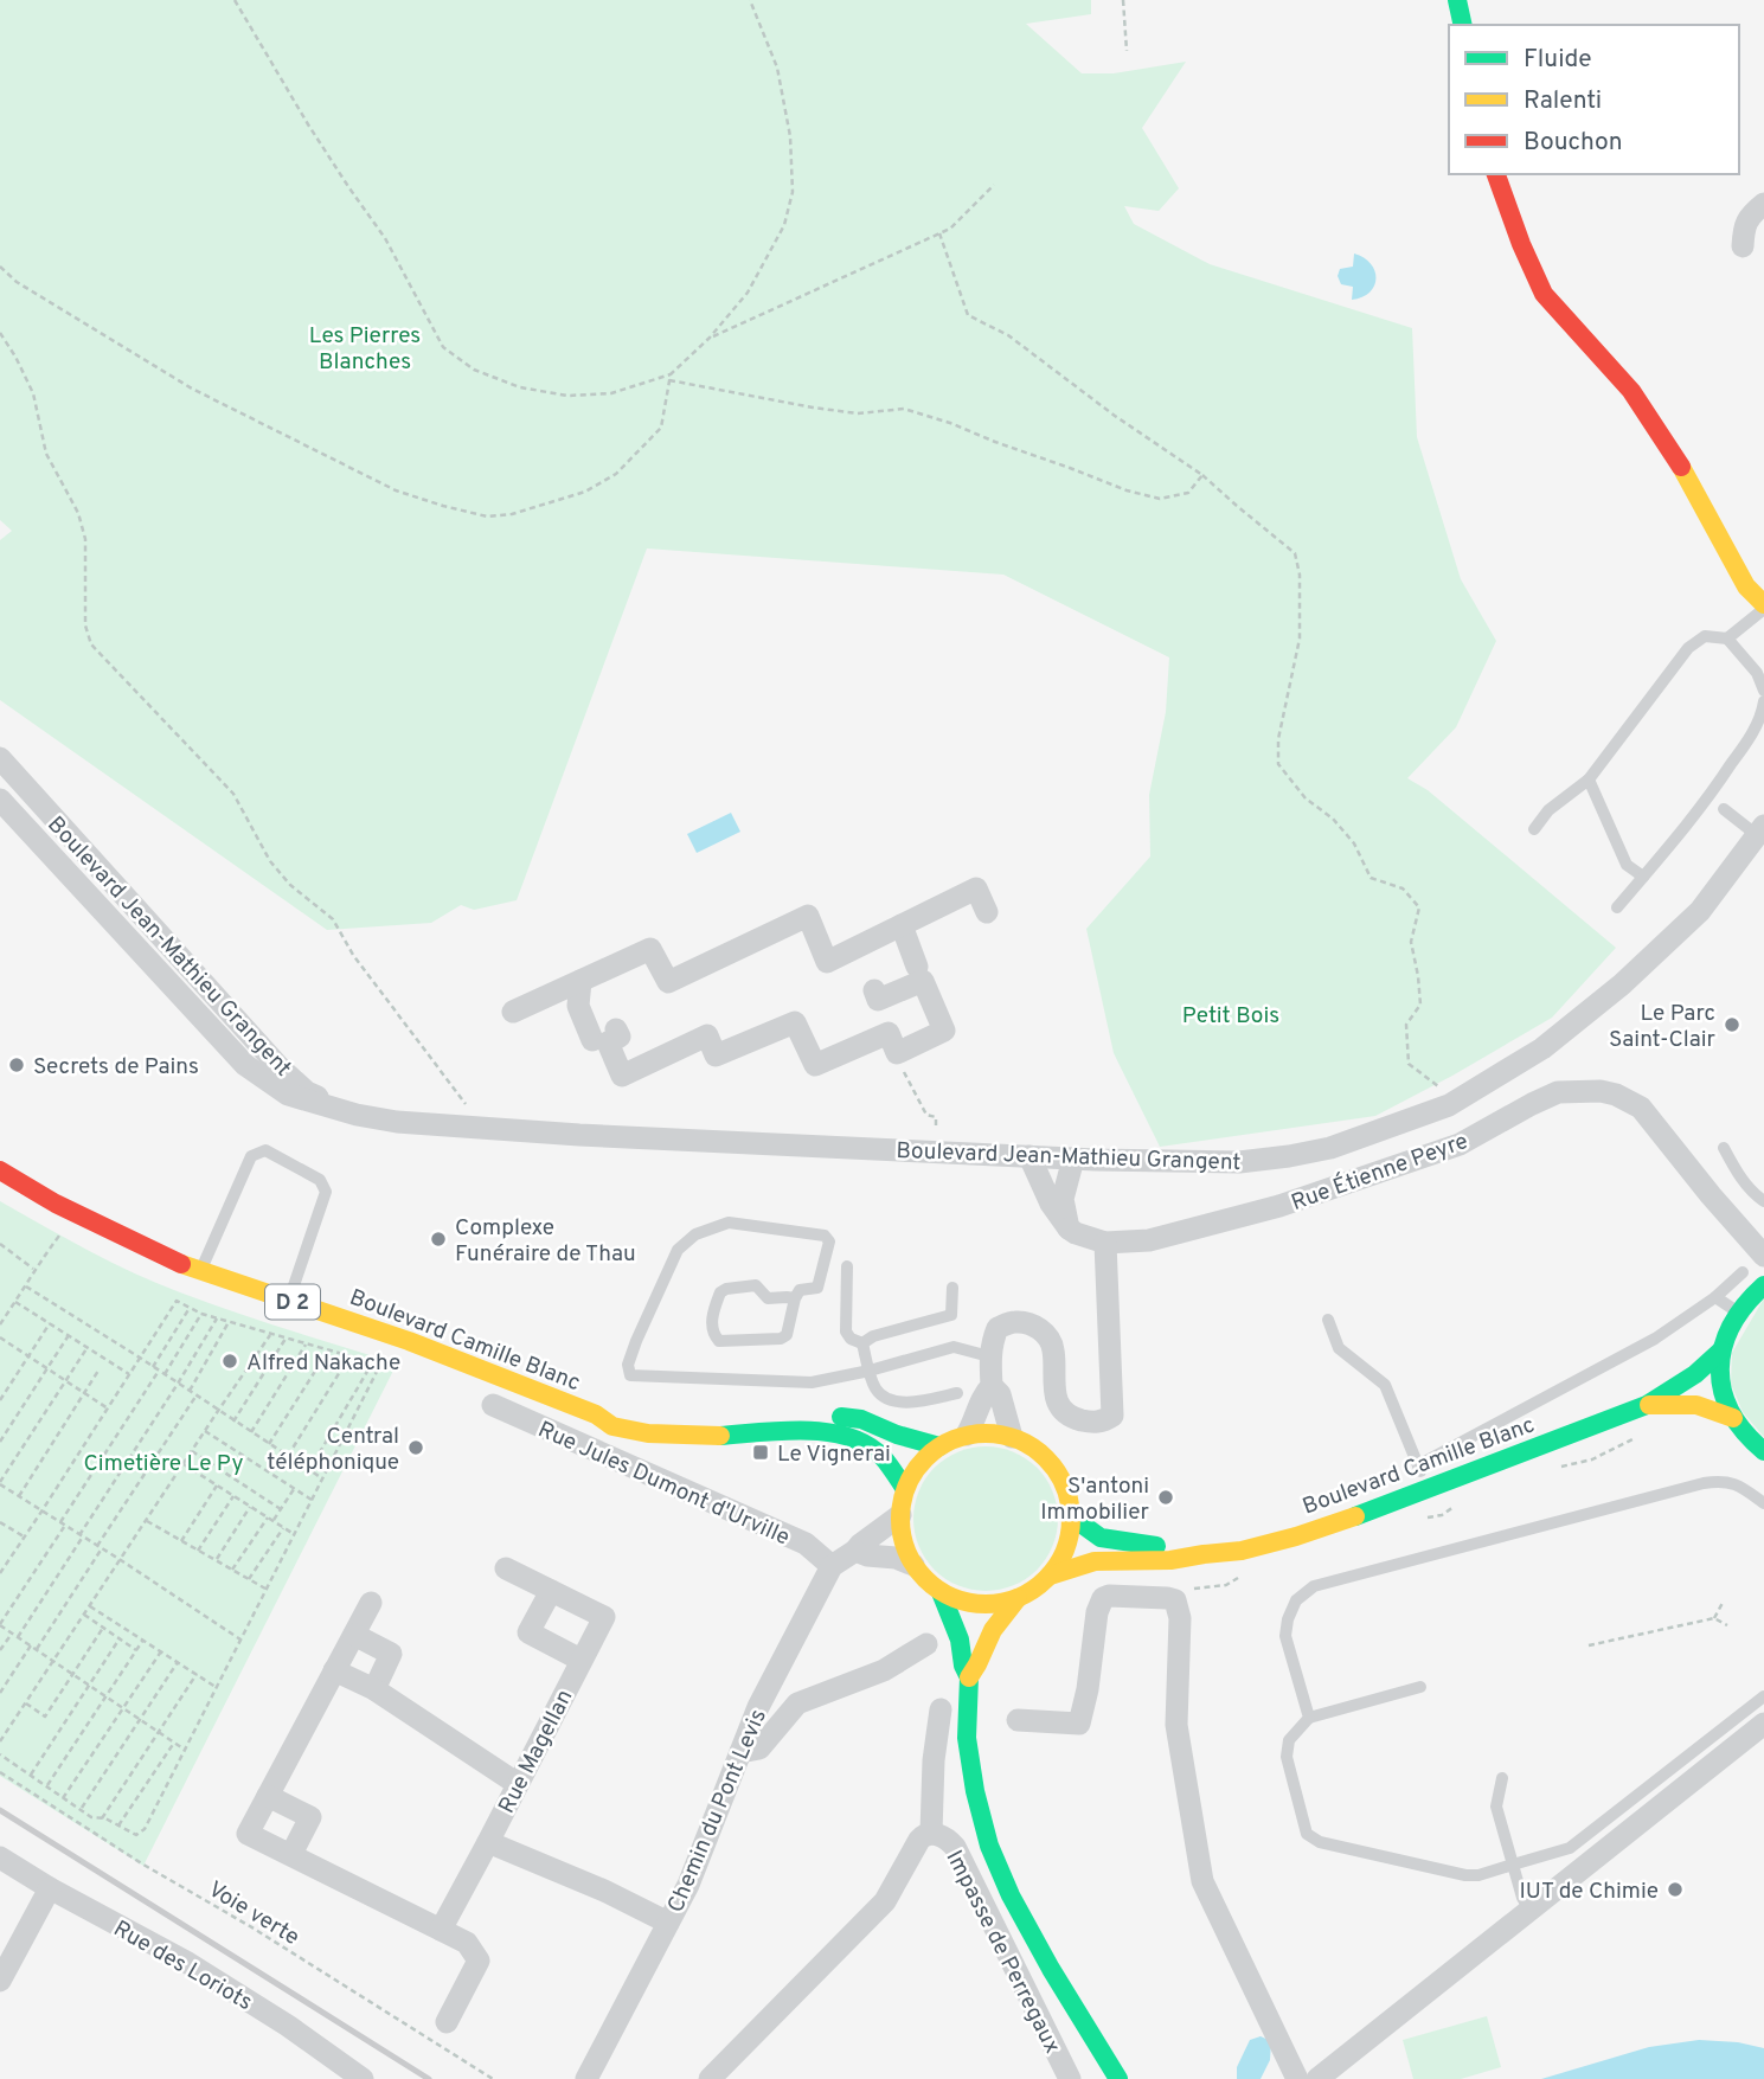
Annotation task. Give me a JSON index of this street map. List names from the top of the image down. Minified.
{"streets":{"main road":["D 2","Boulevard Camille Blanc"],"street":["Boulevard Jean-Mathieu Grangent","Rue Étienne Peyre","Rue Jules Dumont d'Urville","Rue Magellan","Chemin du Pont Levis","Impasse de Perregaux","Rue des Loriots"],"path":["Voie verte"]},"crossings":[["Boulevard Camille Blanc","Chemin du Pont Levis"],["Rue Jules Dumont d'Urville","Chemin du Pont Levis"]],"parks":["Les Pierres Blanches","Petit Bois","Cimetière Le Py"],"places":{"other":["Le Parc Saint-Clair","Secrets de Pains","Complexe Funéraire de Thau","Alfred Nakache","Central téléphonique","S'antoni Immobilier","IUT de Chimie"],"transit":["Le Vignerai"]},"legend":["Fluide","Ralenti","Bouchon"]}
